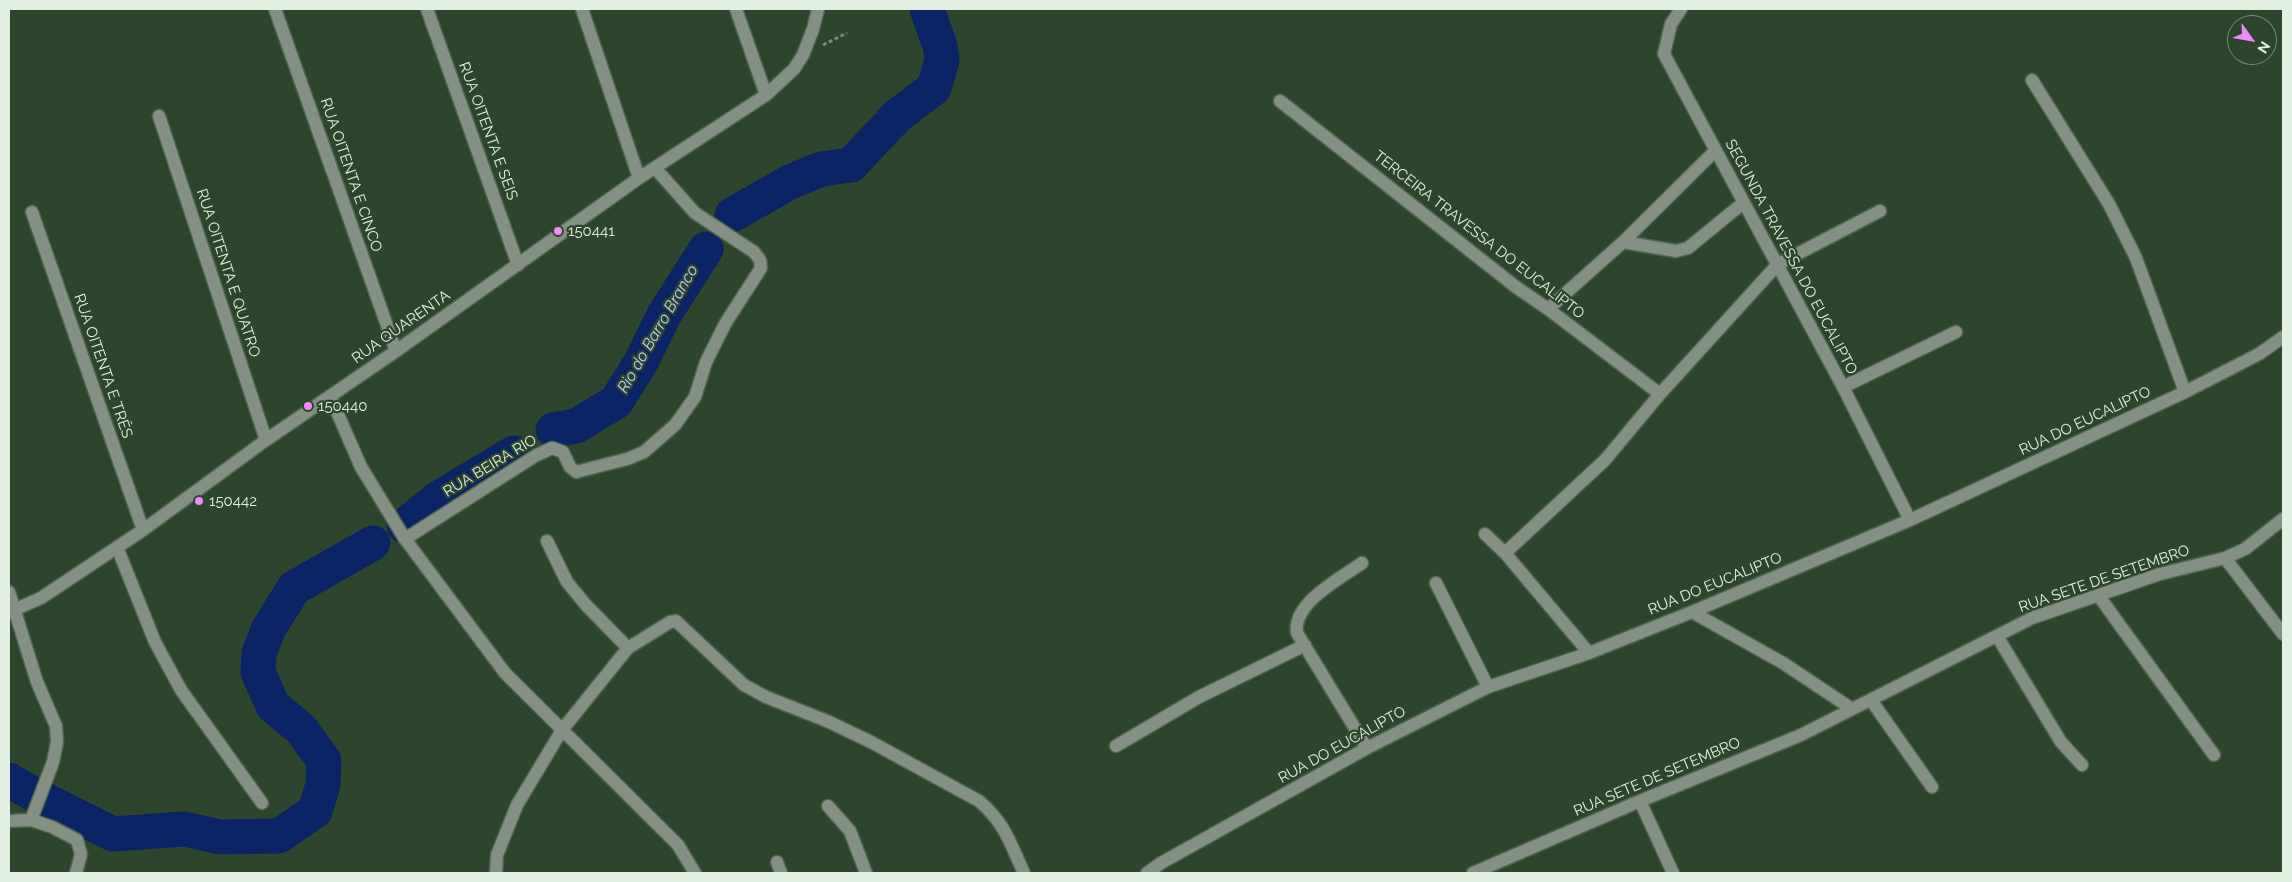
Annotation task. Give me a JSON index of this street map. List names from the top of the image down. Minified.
{"streets":{"street":["RUA OITENTA E SEIS","RUA OITENTA E CINCO","TERCEIRA TRAVESSA DO EUCALIPTO","SEGUNDA TRAVESSA DO EUCALIPTO","RUA OITENTA E QUATRO","RUA QUARENTA","RUA OITENTA E TRÊS","RUA DO EUCALIPTO","RUA BEIRA RIO","RUA SETE DE SETEMBRO"]},"crossings":[["RUA OITENTA E SEIS","RUA QUARENTA"],["RUA OITENTA E CINCO","RUA QUARENTA"],["SEGUNDA TRAVESSA DO EUCALIPTO","RUA DO EUCALIPTO"],["RUA OITENTA E QUATRO","RUA QUARENTA"],["RUA QUARENTA","RUA OITENTA E TRÊS"],["RUA QUARENTA","RUA BEIRA RIO"]],"water":["Rio do Barro Branco"],"places":["150441","150440","150442"],"north":"bottom right"}
